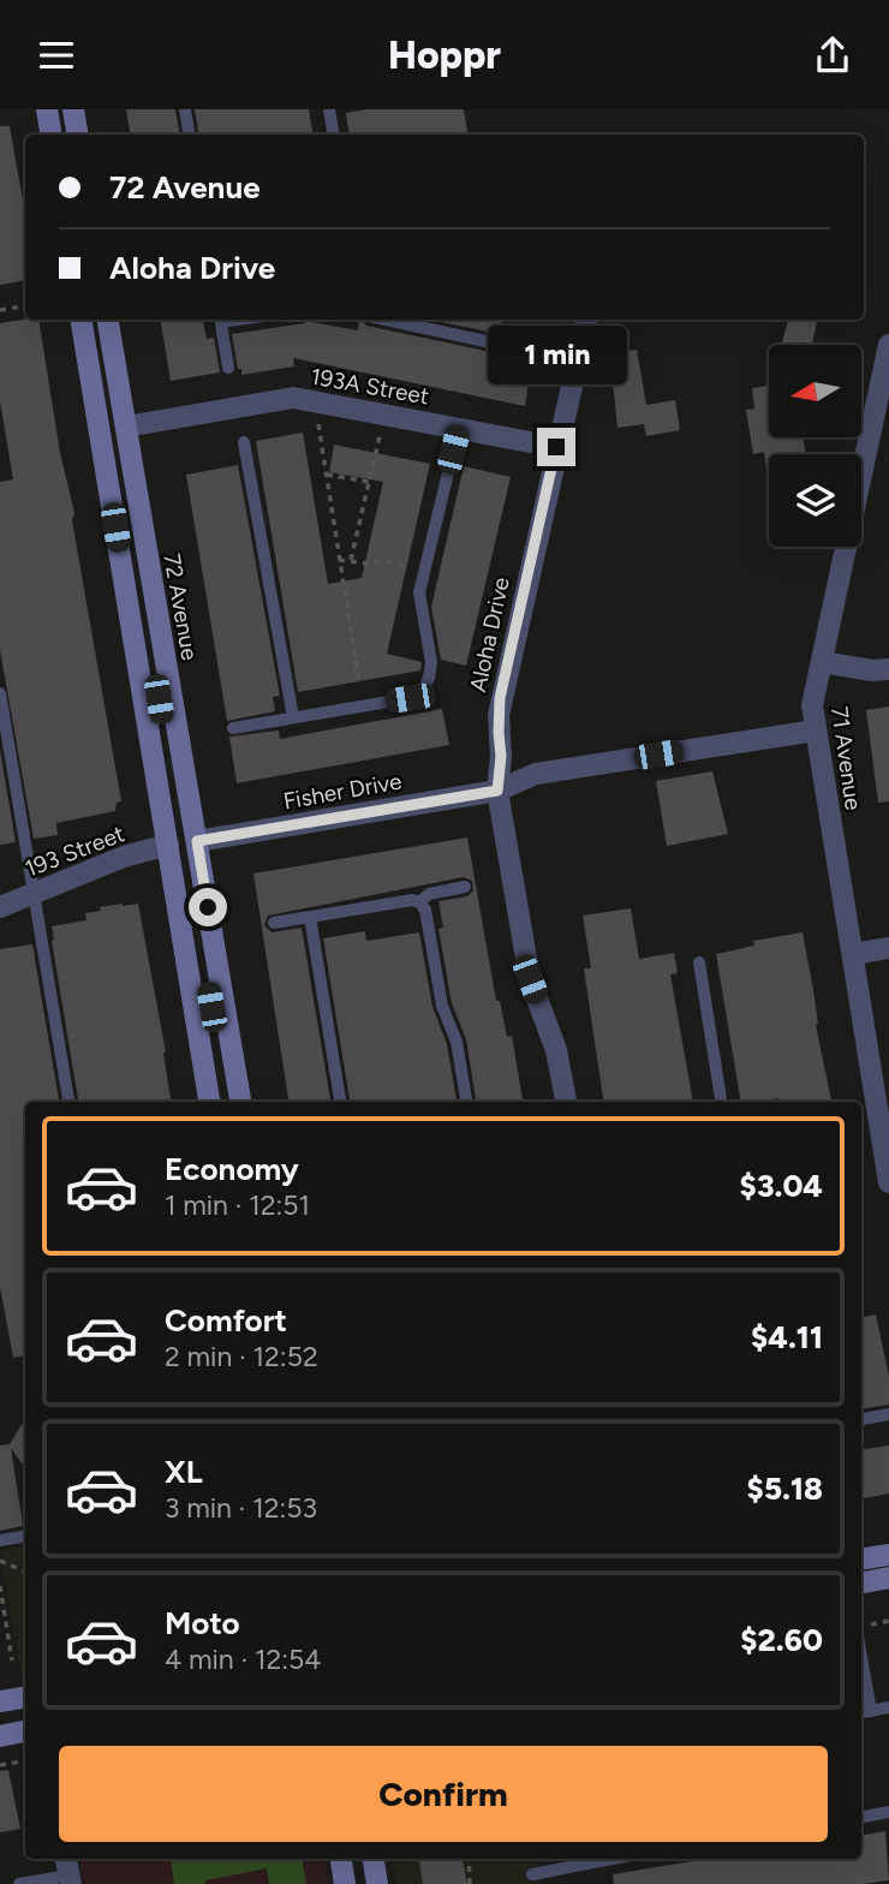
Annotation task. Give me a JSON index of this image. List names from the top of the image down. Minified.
{"streets":{"main road":["72 Avenue"],"street":["193A Street","Aloha Drive","71 Avenue","Fisher Drive","193 Street"]},"crossings":[["193A Street","72 Avenue"],["193A Street","Aloha Drive"],["72 Avenue","Fisher Drive"],["Aloha Drive","Fisher Drive"],["71 Avenue","Fisher Drive"]],"north":"left","page":{"header":"Hoppr","banner":["72 Avenue","Aloha Drive"],"bubble":"1 min","list":[{"name":"Economy","note":"1 min · 12:51","value":"$3.04"},{"name":"Comfort","note":"2 min · 12:52","value":"$4.11"},{"name":"XL","note":"3 min · 12:53","value":"$5.18"},{"name":"Moto","note":"4 min · 12:54","value":"$2.60"}],"buttons":"Confirm"}}
